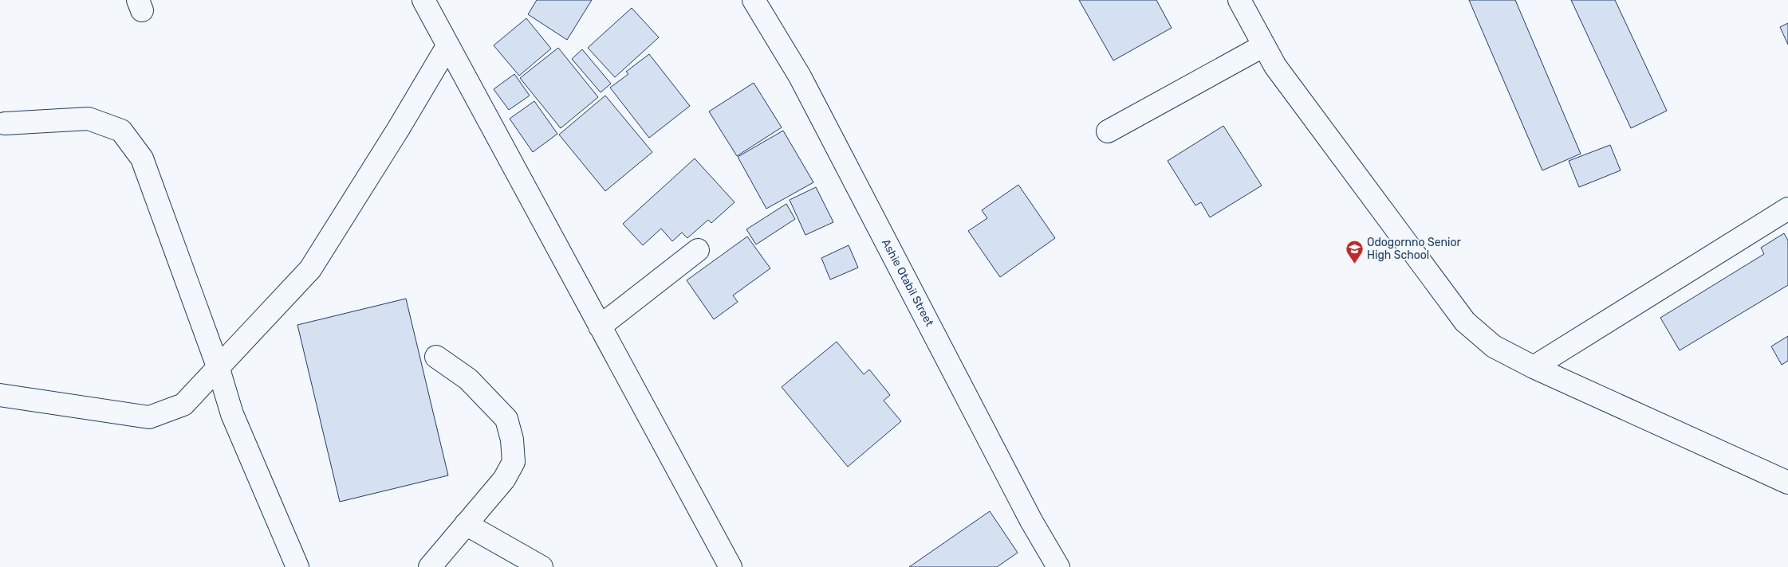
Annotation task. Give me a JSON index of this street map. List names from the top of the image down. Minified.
{"streets":{"street":["Ashie Otabil Street"]},"places":{"school or university":["Odogornno Senior High School"]}}
